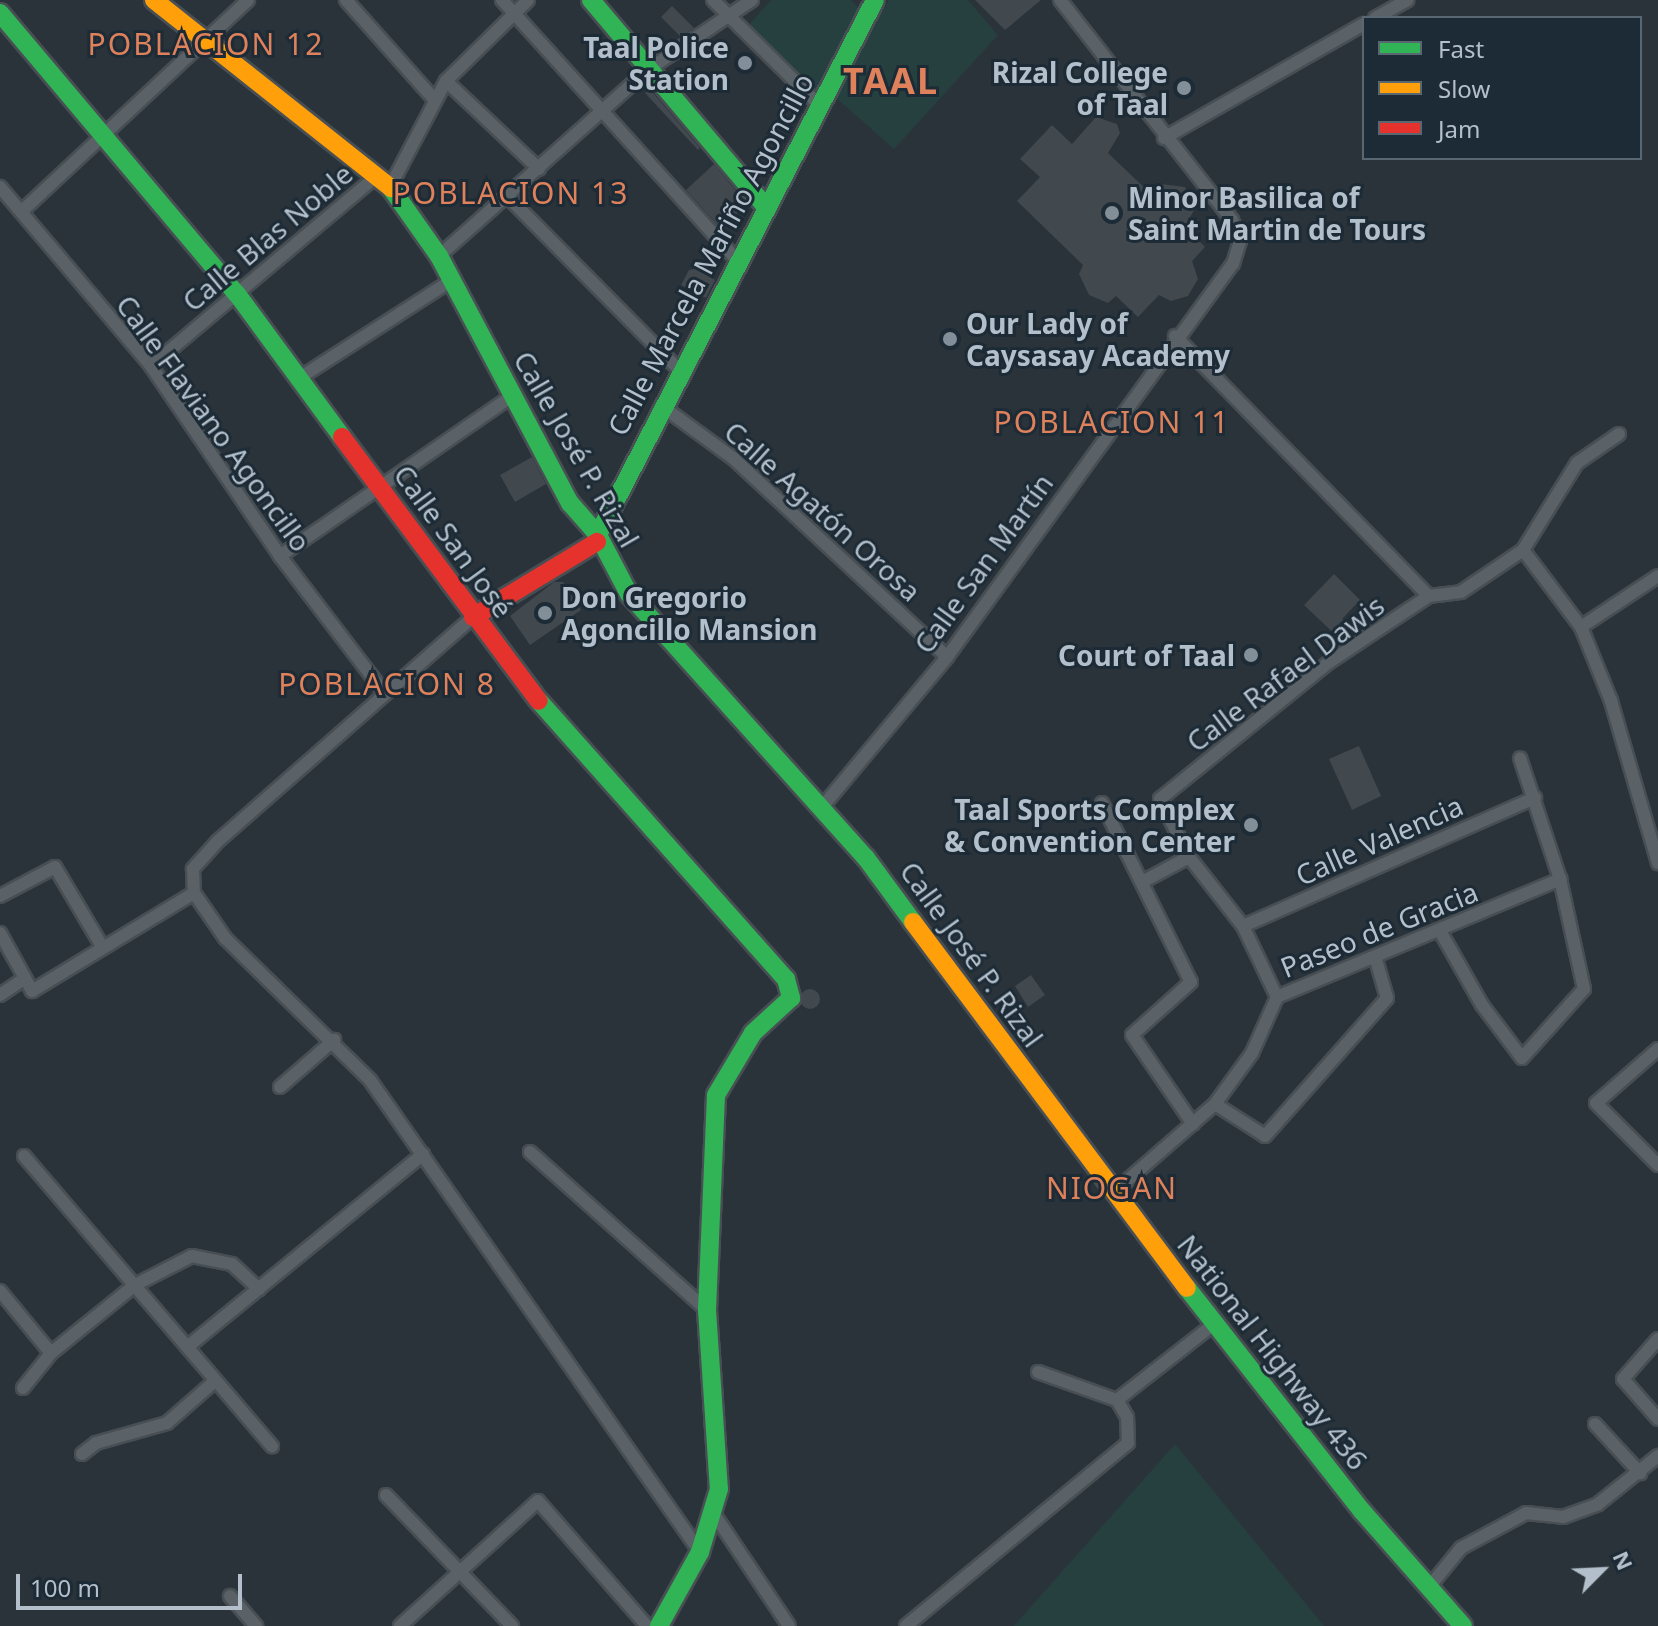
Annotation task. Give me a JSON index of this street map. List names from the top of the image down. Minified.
{"streets":{"main road":["Calle Marcela Mariño Agoncillo","Calle José P. Rizal","Calle San José","National Highway 436"],"street":["Calle Blas Noble","Calle Flaviano Agoncillo","Calle Agatón Orosa","Calle San Martín","Calle Rafael Dawis","Calle Valencia","Paseo de Gracia"]},"crossings":[["Calle Blas Noble","Calle Flaviano Agoncillo"],["Calle Blas Noble","Calle José P. Rizal"],["Calle Blas Noble","Calle San José"],["Calle Marcela Mariño Agoncillo","Calle José P. Rizal"],["Calle Marcela Mariño Agoncillo","Calle Agatón Orosa"],["Calle José P. Rizal","Calle San Martín"],["Calle José P. Rizal","National Highway 436"],["Calle Agatón Orosa","Calle San Martín"],["Calle San Martín","Calle Rafael Dawis"],["Calle Rafael Dawis","Calle Valencia"],["Calle Rafael Dawis","Paseo de Gracia"],["Paseo de Gracia","National Highway 436"]],"districts":["POBLACION 12","TAAL","POBLACION 13","POBLACION 11","POBLACION 8","NIOGAN"],"places":["Taal Police Station","Rizal College of Taal","Minor Basilica of Saint Martin de Tours","Our Lady of Caysasay Academy","Don Gregorio Agoncillo Mansion","Court of Taal","Taal Sports Complex & Convention Center"],"legend":["Fast","Slow","Jam"],"scale_bar":"100 m","north":"top right"}
